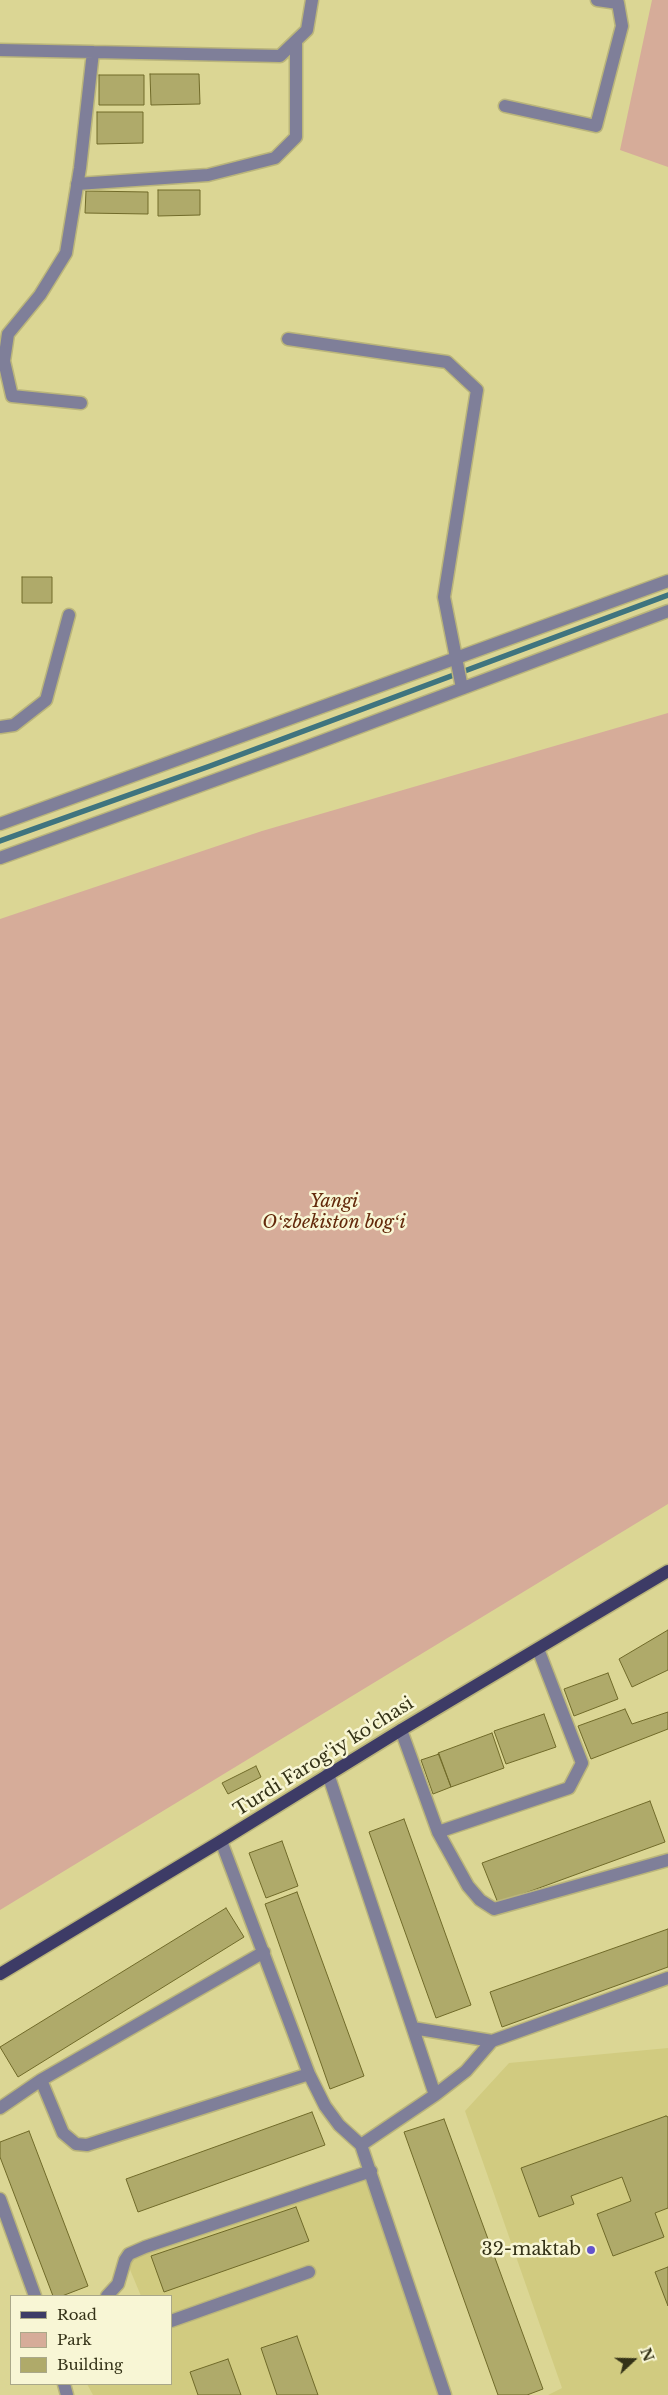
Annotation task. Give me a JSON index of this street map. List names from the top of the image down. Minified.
{"streets":{"main road":["Turdi Farog'iy ko'chasi"]},"parks":["Yangi Oʻzbekiston bogʻi"],"places":["32-maktab"],"legend":["Road","Park","Building"],"north":"right"}
